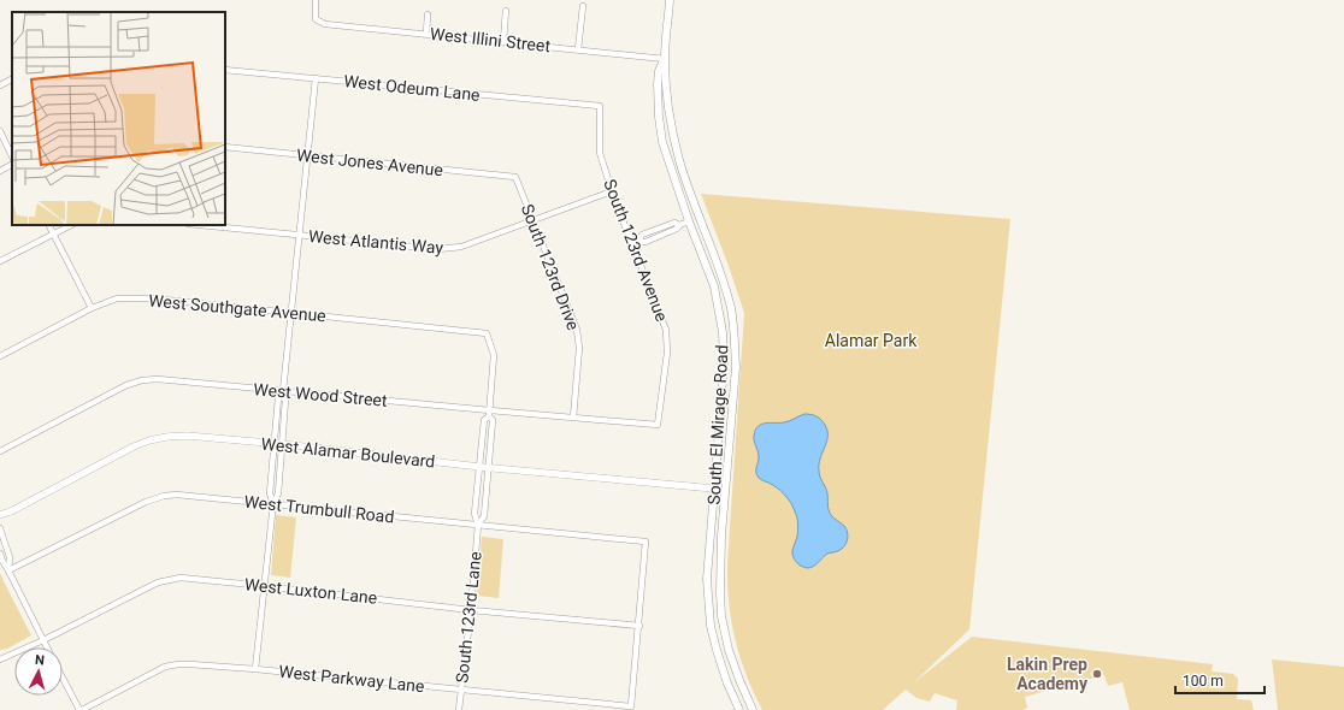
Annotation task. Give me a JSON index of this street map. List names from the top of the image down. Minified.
{"streets":{"main road":["South El Mirage Road"],"street":["West Illini Street","West Odeum Lane","West Jones Avenue","West Atlantis Way","South 123rd Avenue","South 123rd Drive","West Southgate Avenue","West Wood Street","West Alamar Boulevard","West Trumbull Road","West Luxton Lane","South 123rd Lane","West Parkway Lane"]},"crossings":[["West Illini Street","South El Mirage Road"],["West Odeum Lane","South 123rd Avenue"],["West Jones Avenue","South 123rd Drive"],["West Atlantis Way","South 123rd Avenue"],["West Atlantis Way","South 123rd Drive"],["South 123rd Avenue","West Wood Street"],["South 123rd Drive","West Wood Street"],["West Southgate Avenue","South 123rd Lane"],["West Wood Street","South 123rd Lane"],["South El Mirage Road","West Alamar Boulevard"],["West Alamar Boulevard","South 123rd Lane"],["West Trumbull Road","West Luxton Lane"],["West Trumbull Road","South 123rd Lane"],["West Trumbull Road","West Parkway Lane"],["West Luxton Lane","South 123rd Lane"],["West Luxton Lane","West Parkway Lane"],["South 123rd Lane","West Parkway Lane"]],"parks":["Alamar Park"],"places":["Lakin Prep Academy"],"scale_bar":"100 m","north":"top"}
